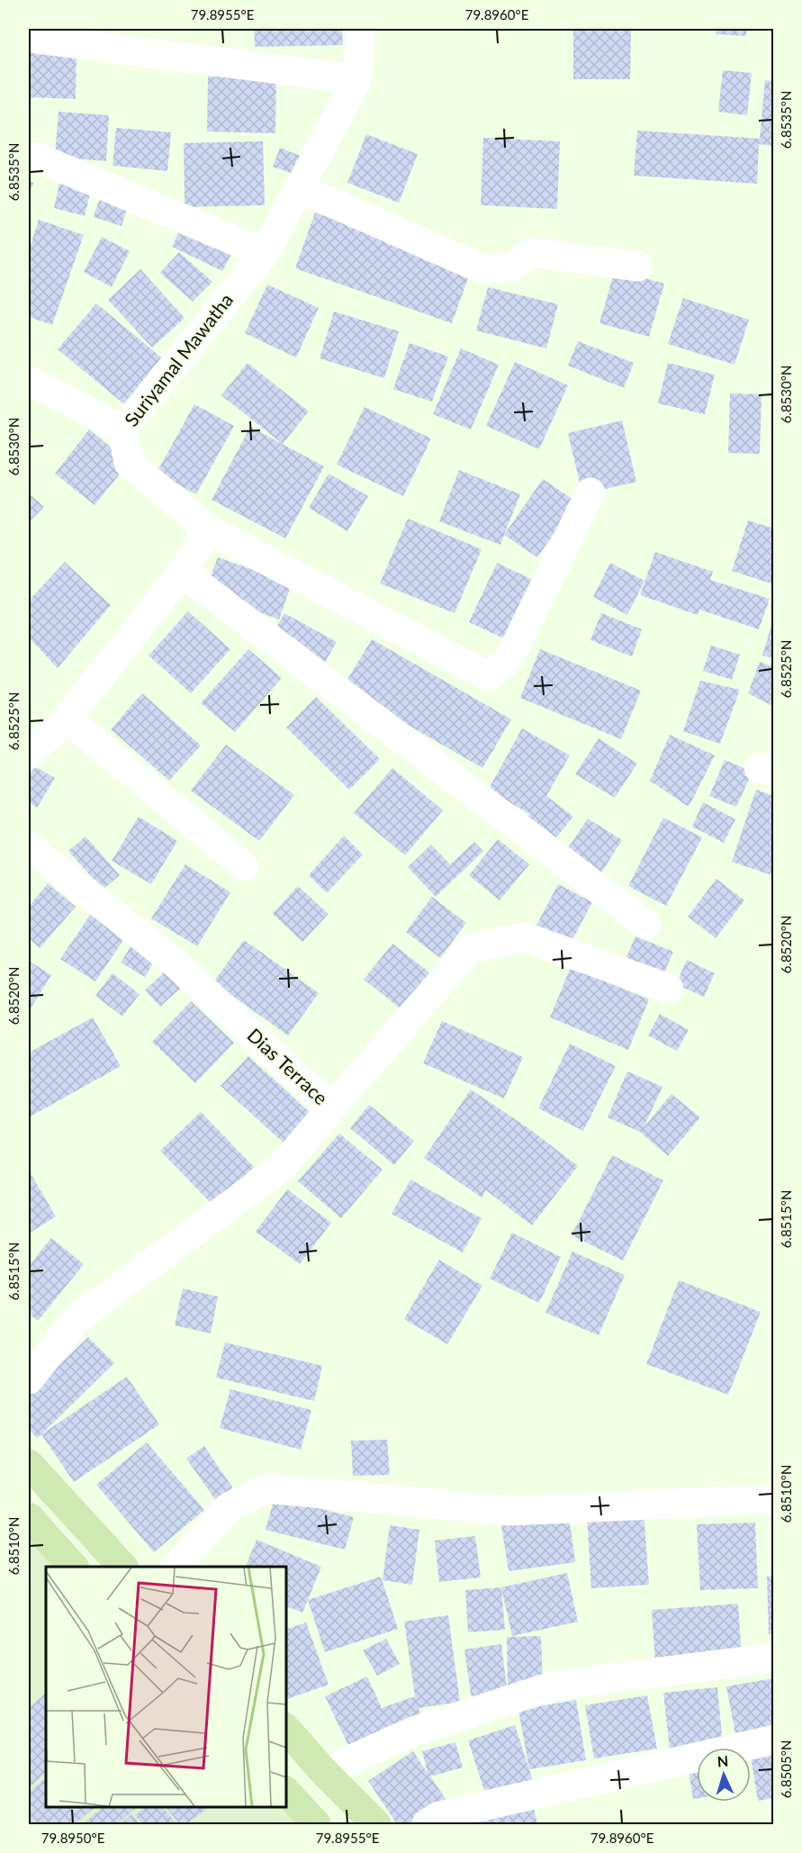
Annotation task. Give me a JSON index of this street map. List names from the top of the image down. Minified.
{"streets":{"street":["Suriyamal Mawatha","Dias Terrace"]},"north":"top","coordinates":["79.8955°E","79.8960°E","6.8535°N","6.8530°N","6.8525°N","6.8520°N","6.8515°N","6.8510°N","6.8505°N","79.8950°E"]}
